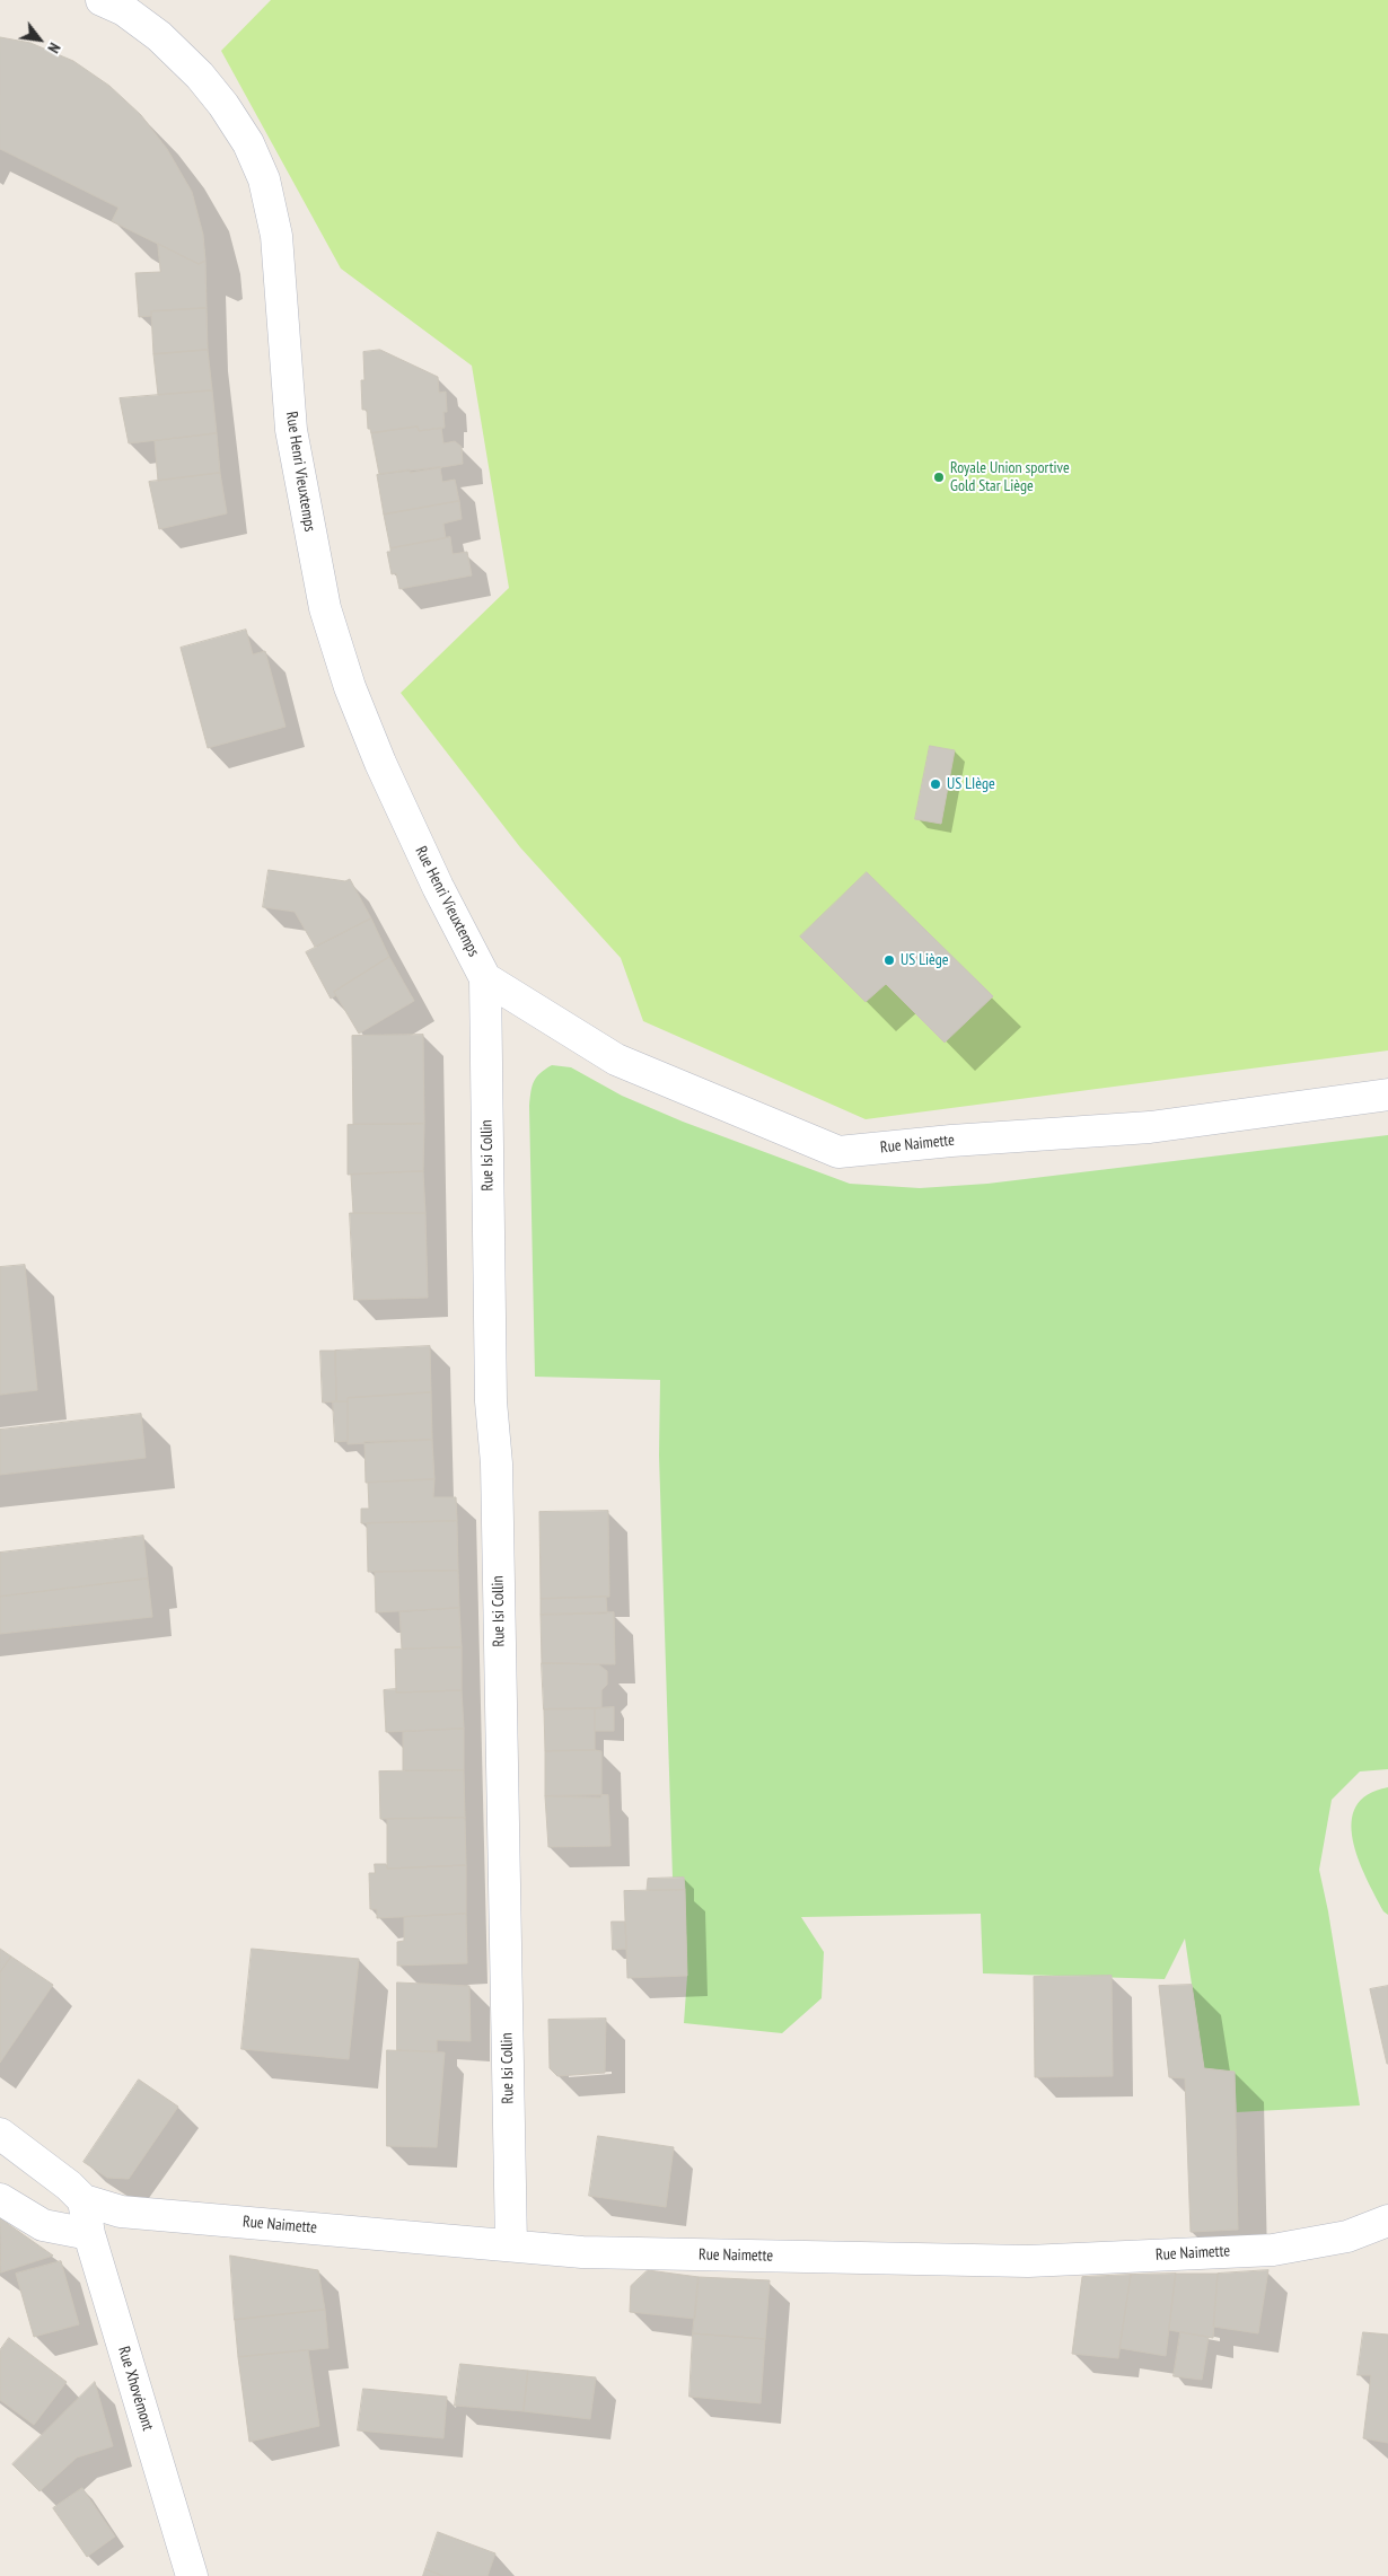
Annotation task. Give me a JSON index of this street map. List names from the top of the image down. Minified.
{"streets":{"street":["Rue Henri Vieuxtemps","Rue Naimette","Rue Isi Collin","Rue Xhovémont"]},"crossings":[["Rue Henri Vieuxtemps","Rue Naimette"],["Rue Henri Vieuxtemps","Rue Isi Collin"],["Rue Naimette","Rue Isi Collin"],["Rue Naimette","Rue Xhovémont"]],"places":["Royale Union sportive Gold Star Liège","US LIège","US Liège"],"north":"bottom right"}
